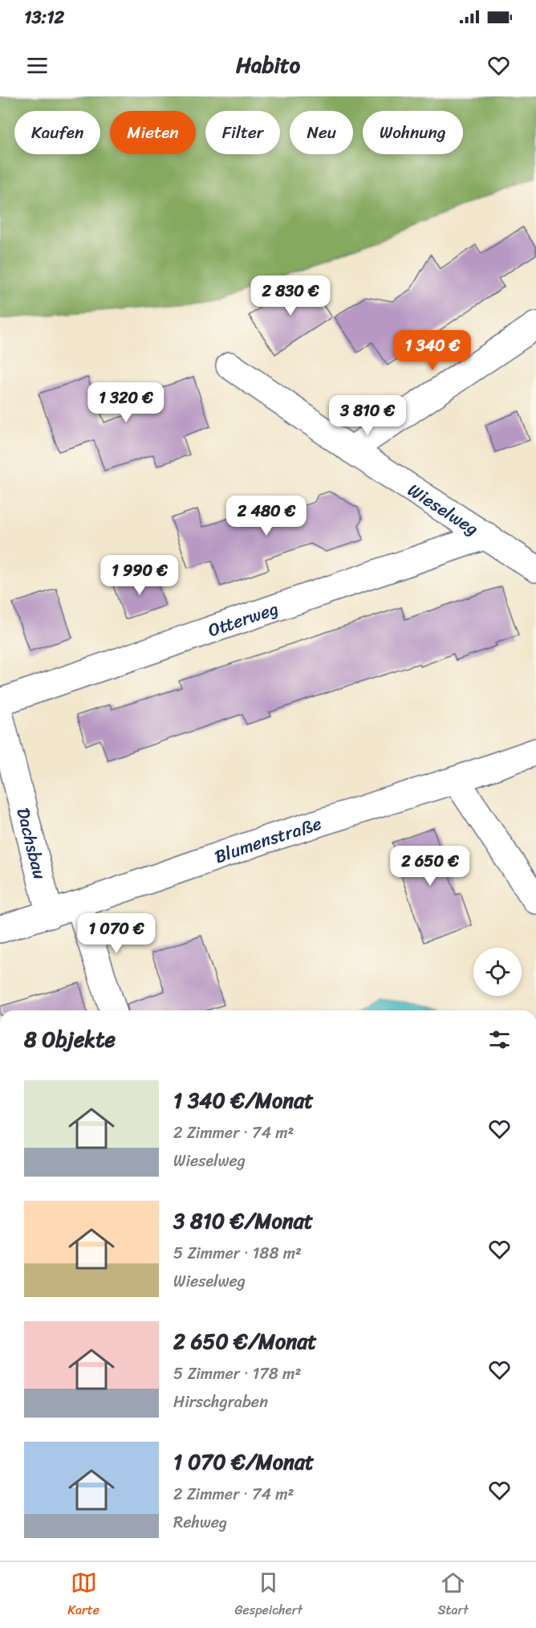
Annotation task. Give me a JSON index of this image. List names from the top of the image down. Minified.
{"streets":{"street":["Wieselweg","Otterweg","Blumenstraße","Dachsbau"]},"crossings":[["Wieselweg","Otterweg"],["Blumenstraße","Dachsbau"]],"page":{"status":"13:12","header":"Habito","chip":["Kaufen","Mieten","Filter","Neu","Wohnung"],"price":["2 830 €","1 340 €","1 320 €","3 810 €","2 480 €","1 990 €","2 650 €","1 070 €"],"heading":"8 Objekte","list":[{"name":"1 340 €/Monat","note":"2 Zimmer · 74 m² · Wieselweg"},{"name":"3 810 €/Monat","note":"5 Zimmer · 188 m² · Wieselweg"},{"name":"2 650 €/Monat","note":"5 Zimmer · 178 m² · Hirschgraben"},{"name":"1 070 €/Monat","note":"2 Zimmer · 74 m² · Rehweg"}],"tabs":["Karte","Gespeichert","Start"]}}
